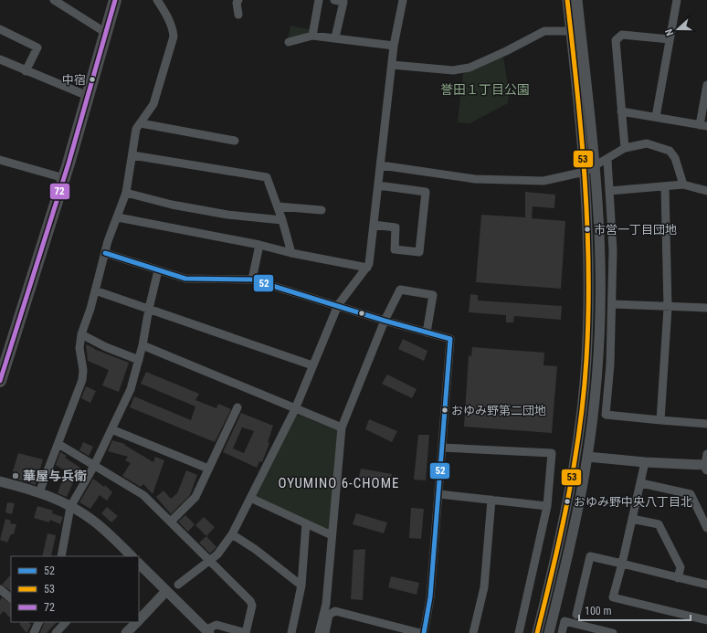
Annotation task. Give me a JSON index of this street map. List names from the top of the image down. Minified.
{"districts":["OYUMINO 6-CHOME"],"parks":["誉田１丁目公園"],"places":["中宿","市営一丁目団地","おゆみ野第二団地","華屋与兵衛","おゆみ野中央八丁目北"],"lines":["transit line 53","transit line 72","transit line 52"],"legend":["52","53","72"],"scale_bar":"100 m","north":"left"}
